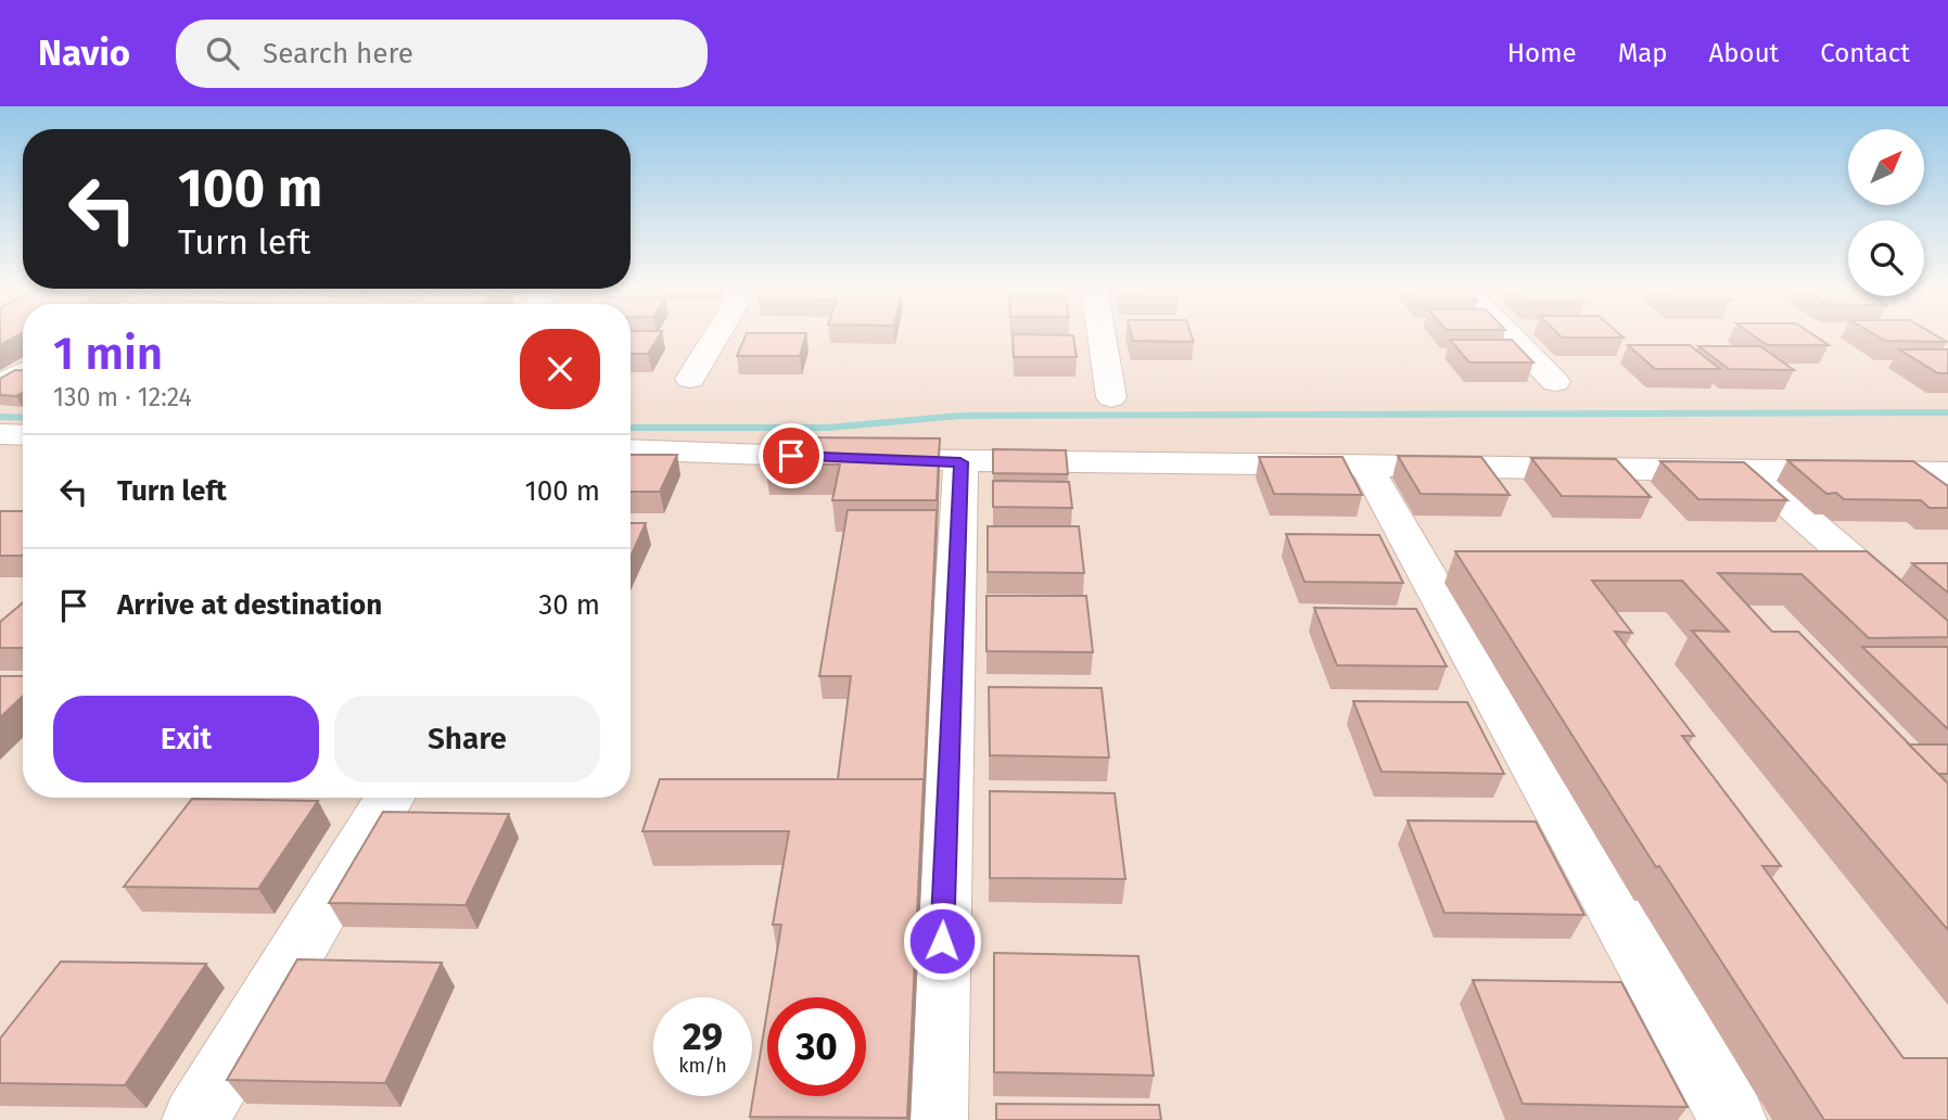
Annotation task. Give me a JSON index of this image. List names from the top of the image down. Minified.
{"north":"top right","page":{"header":"Navio","search":"Search here","nav":["Home","Map","About","Contact"],"turn":["100 m","Turn left"],"heading":["1 min","130 m · 12:24"],"list":[{"name":"Turn left","value":"100 m"},{"name":"Arrive at destination","value":"30 m"}],"buttons":["Exit","Share"],"speed":"29 km/h","limit":"30"}}
